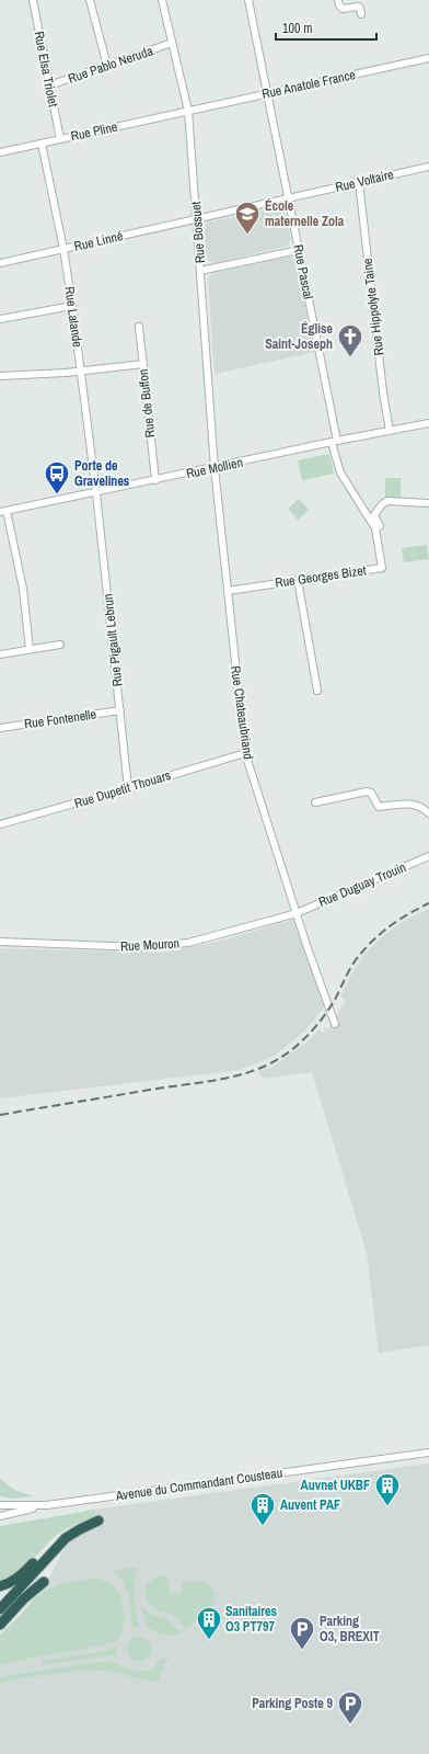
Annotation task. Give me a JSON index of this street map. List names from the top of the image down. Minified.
{"streets":{"street":["Rue Pablo Neruda","Rue Elsa Triolet","Rue Anatole France","Rue Pline","Rue Voltaire","Rue Bossuet","Rue Linné","Rue Pascal","Rue Hippolyte Taine","Rue Lalande","Rue de Buffon","Rue Mollien","Rue Georges Bizet","Rue Pigault Lebrun","Rue Chateaubriand","Rue Fontenelle","Rue Dupetit Thouars","Rue Duguay Trouin","Rue Mouron","Avenue du Commandant Cousteau"]},"crossings":[["Rue Pablo Neruda","Rue Elsa Triolet"],["Rue Pablo Neruda","Rue Bossuet"],["Rue Elsa Triolet","Rue Pline"],["Rue Anatole France","Rue Pline"],["Rue Anatole France","Rue Bossuet"],["Rue Anatole France","Rue Pascal"],["Rue Pline","Rue Bossuet"],["Rue Pline","Rue Lalande"],["Rue Voltaire","Rue Bossuet"],["Rue Voltaire","Rue Linné"],["Rue Voltaire","Rue Pascal"],["Rue Voltaire","Rue Hippolyte Taine"],["Rue Bossuet","Rue Linné"],["Rue Bossuet","Rue Mollien"],["Rue Bossuet","Rue Chateaubriand"],["Rue Linné","Rue Lalande"],["Rue Pascal","Rue Mollien"],["Rue Pascal","Rue Georges Bizet"],["Rue Hippolyte Taine","Rue Mollien"],["Rue Lalande","Rue Mollien"],["Rue Lalande","Rue Pigault Lebrun"],["Rue de Buffon","Rue Mollien"],["Rue Mollien","Rue Georges Bizet"],["Rue Mollien","Rue Pigault Lebrun"],["Rue Mollien","Rue Chateaubriand"],["Rue Georges Bizet","Rue Chateaubriand"],["Rue Pigault Lebrun","Rue Fontenelle"],["Rue Pigault Lebrun","Rue Dupetit Thouars"],["Rue Chateaubriand","Rue Dupetit Thouars"],["Rue Chateaubriand","Rue Duguay Trouin"],["Rue Chateaubriand","Rue Mouron"],["Rue Duguay Trouin","Rue Mouron"]],"places":{"school or university":["École maternelle Zola"],"church":["Église Saint-Joseph"],"bus stop":["Porte de Gravelines"],"building":["Auvnet UKBF","Auvent PAF","Sanitaires O3 PT797"],"parking":["Parking O3, BREXIT","Parking Poste 9"]},"scale_bar":"100 m"}
